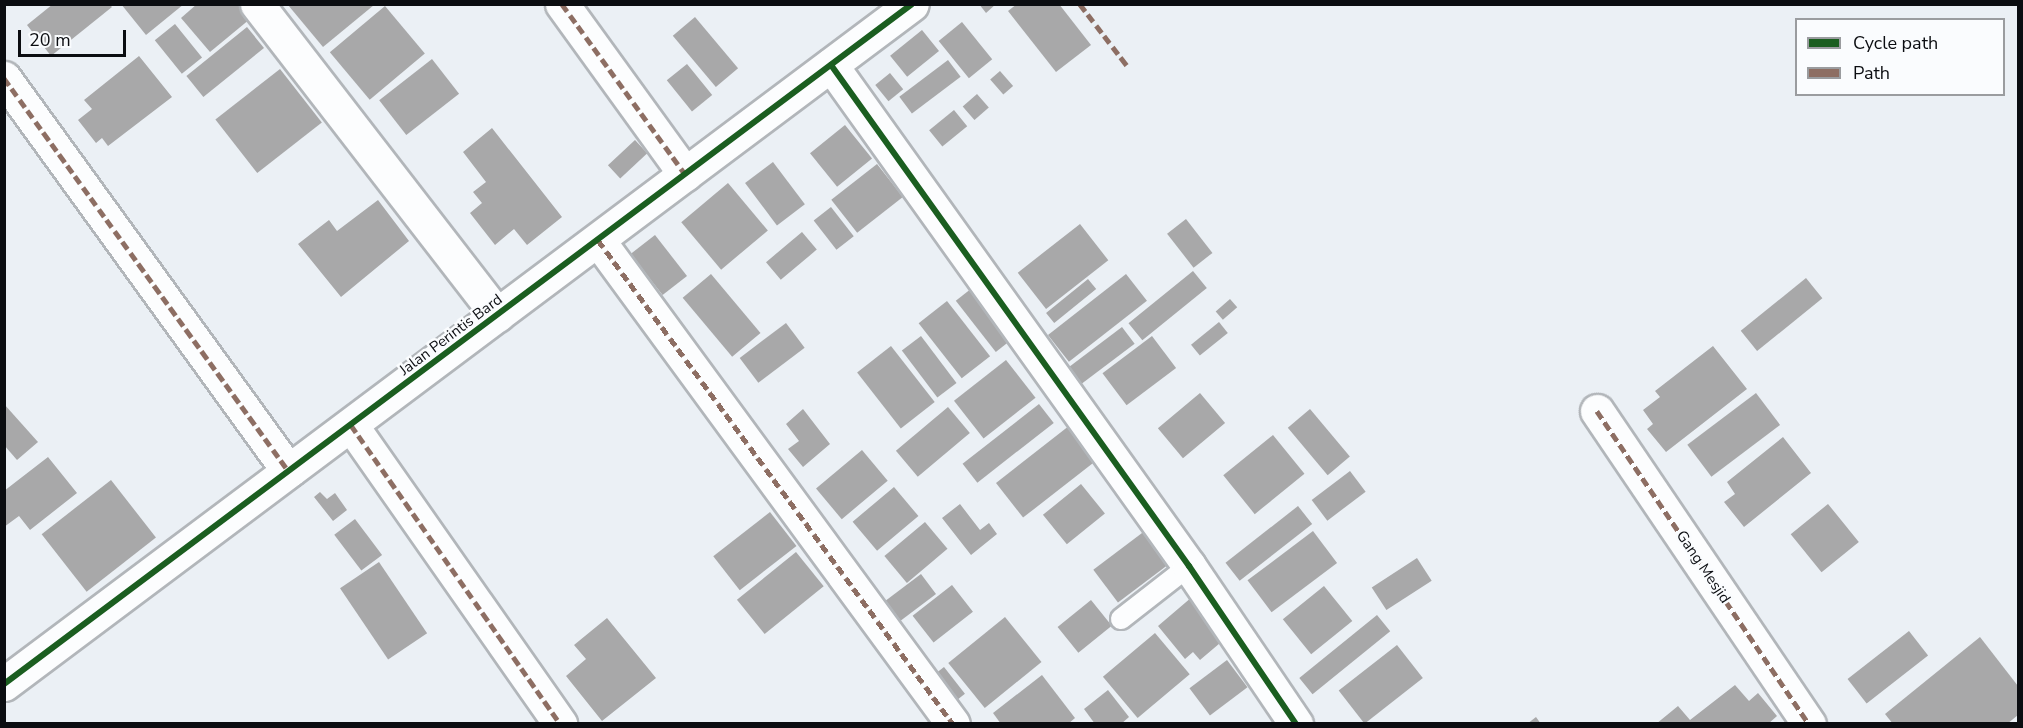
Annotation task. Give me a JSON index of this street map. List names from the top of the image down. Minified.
{"streets":{"street":["Jalan Perintis Bard","Gang Mesjid"]},"legend":["Cycle path","Path"],"scale_bar":"20 m"}
